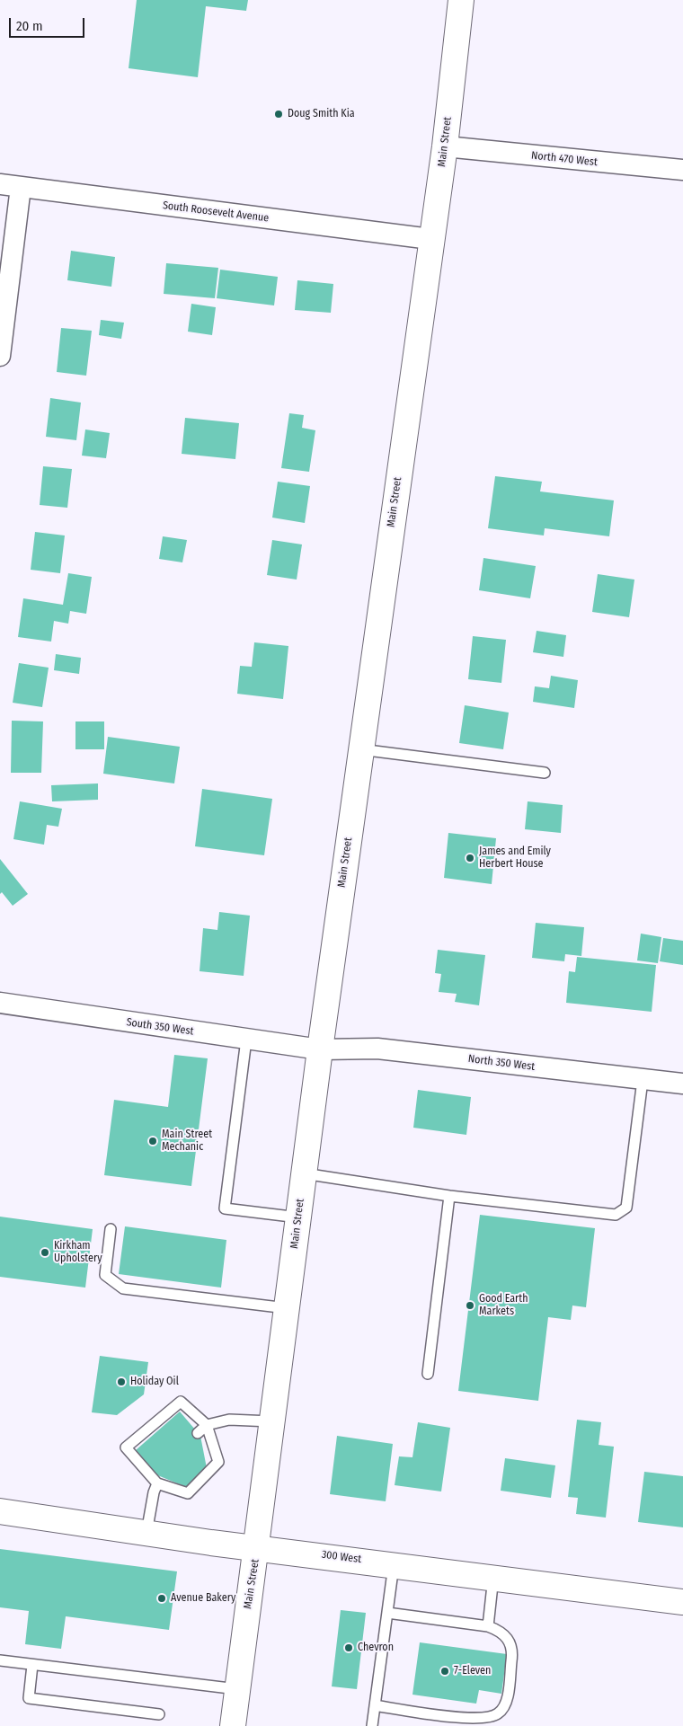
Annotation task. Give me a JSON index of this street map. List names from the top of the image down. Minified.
{"streets":{"main road":["Main Street","300 West"],"street":["North 470 West","South Roosevelt Avenue","South 350 West","North 350 West"]},"crossings":[["Main Street","North 470 West"],["Main Street","South Roosevelt Avenue"],["Main Street","South 350 West"],["Main Street","North 350 West"],["Main Street","300 West"],["South 350 West","North 350 West"]],"places":["Doug Smith Kia","James and Emily Herbert House","Main Street Mechanic","Kirkham Upholstery","Good Earth Markets","Holiday Oil","Avenue Bakery","Chevron","7-Eleven"],"scale_bar":"20 m"}
